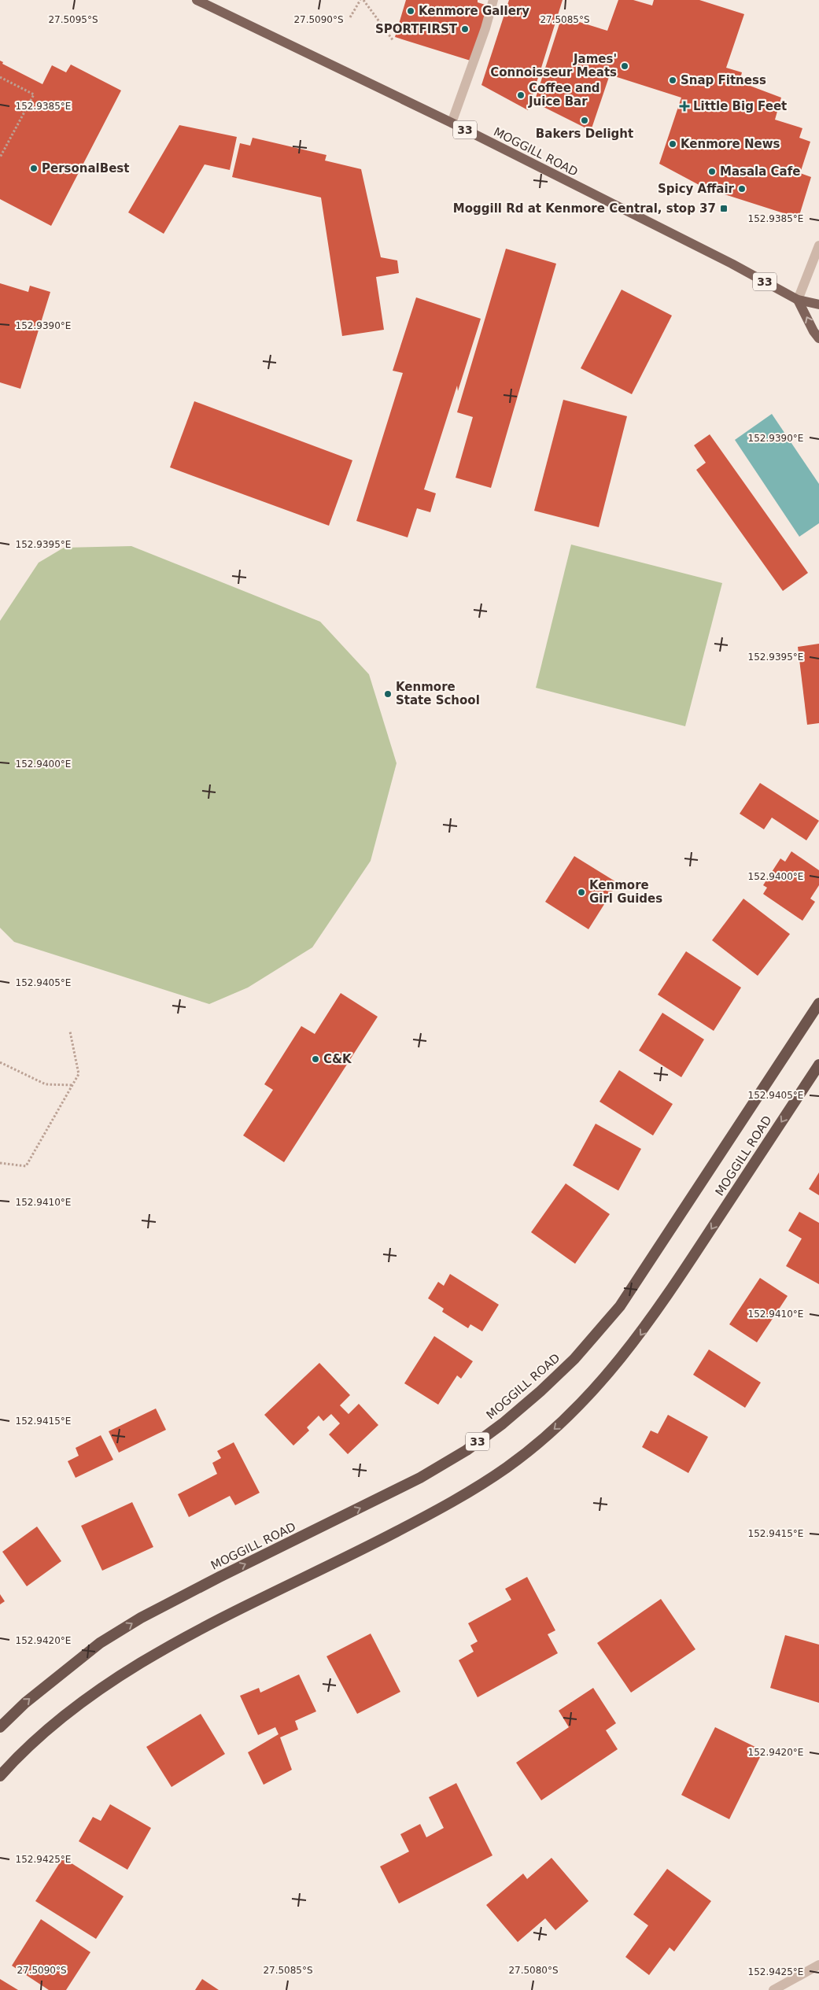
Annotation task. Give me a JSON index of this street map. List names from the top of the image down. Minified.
{"streets":{"highway":["33","MOGGILL ROAD"]},"places":{"other":["Kenmore Gallery","SPORTFIRST","James' Connoisseur Meats","Snap Fitness","Coffee and Juice Bar","Bakers Delight","Kenmore News","PersonalBest","Masala Cafe","Spicy Affair","Kenmore State School","Kenmore Girl Guides","C&K"],"health":["Little Big Feet"],"transit":["Moggill Rd at Kenmore Central, stop 37"]},"coordinates":["27.5095°S","27.5090°S","27.5085°S","152.9385°E","152.9390°E","152.9395°E","152.9400°E","152.9405°E","152.9410°E","152.9415°E","152.9420°E","152.9425°E","27.5080°S"]}
